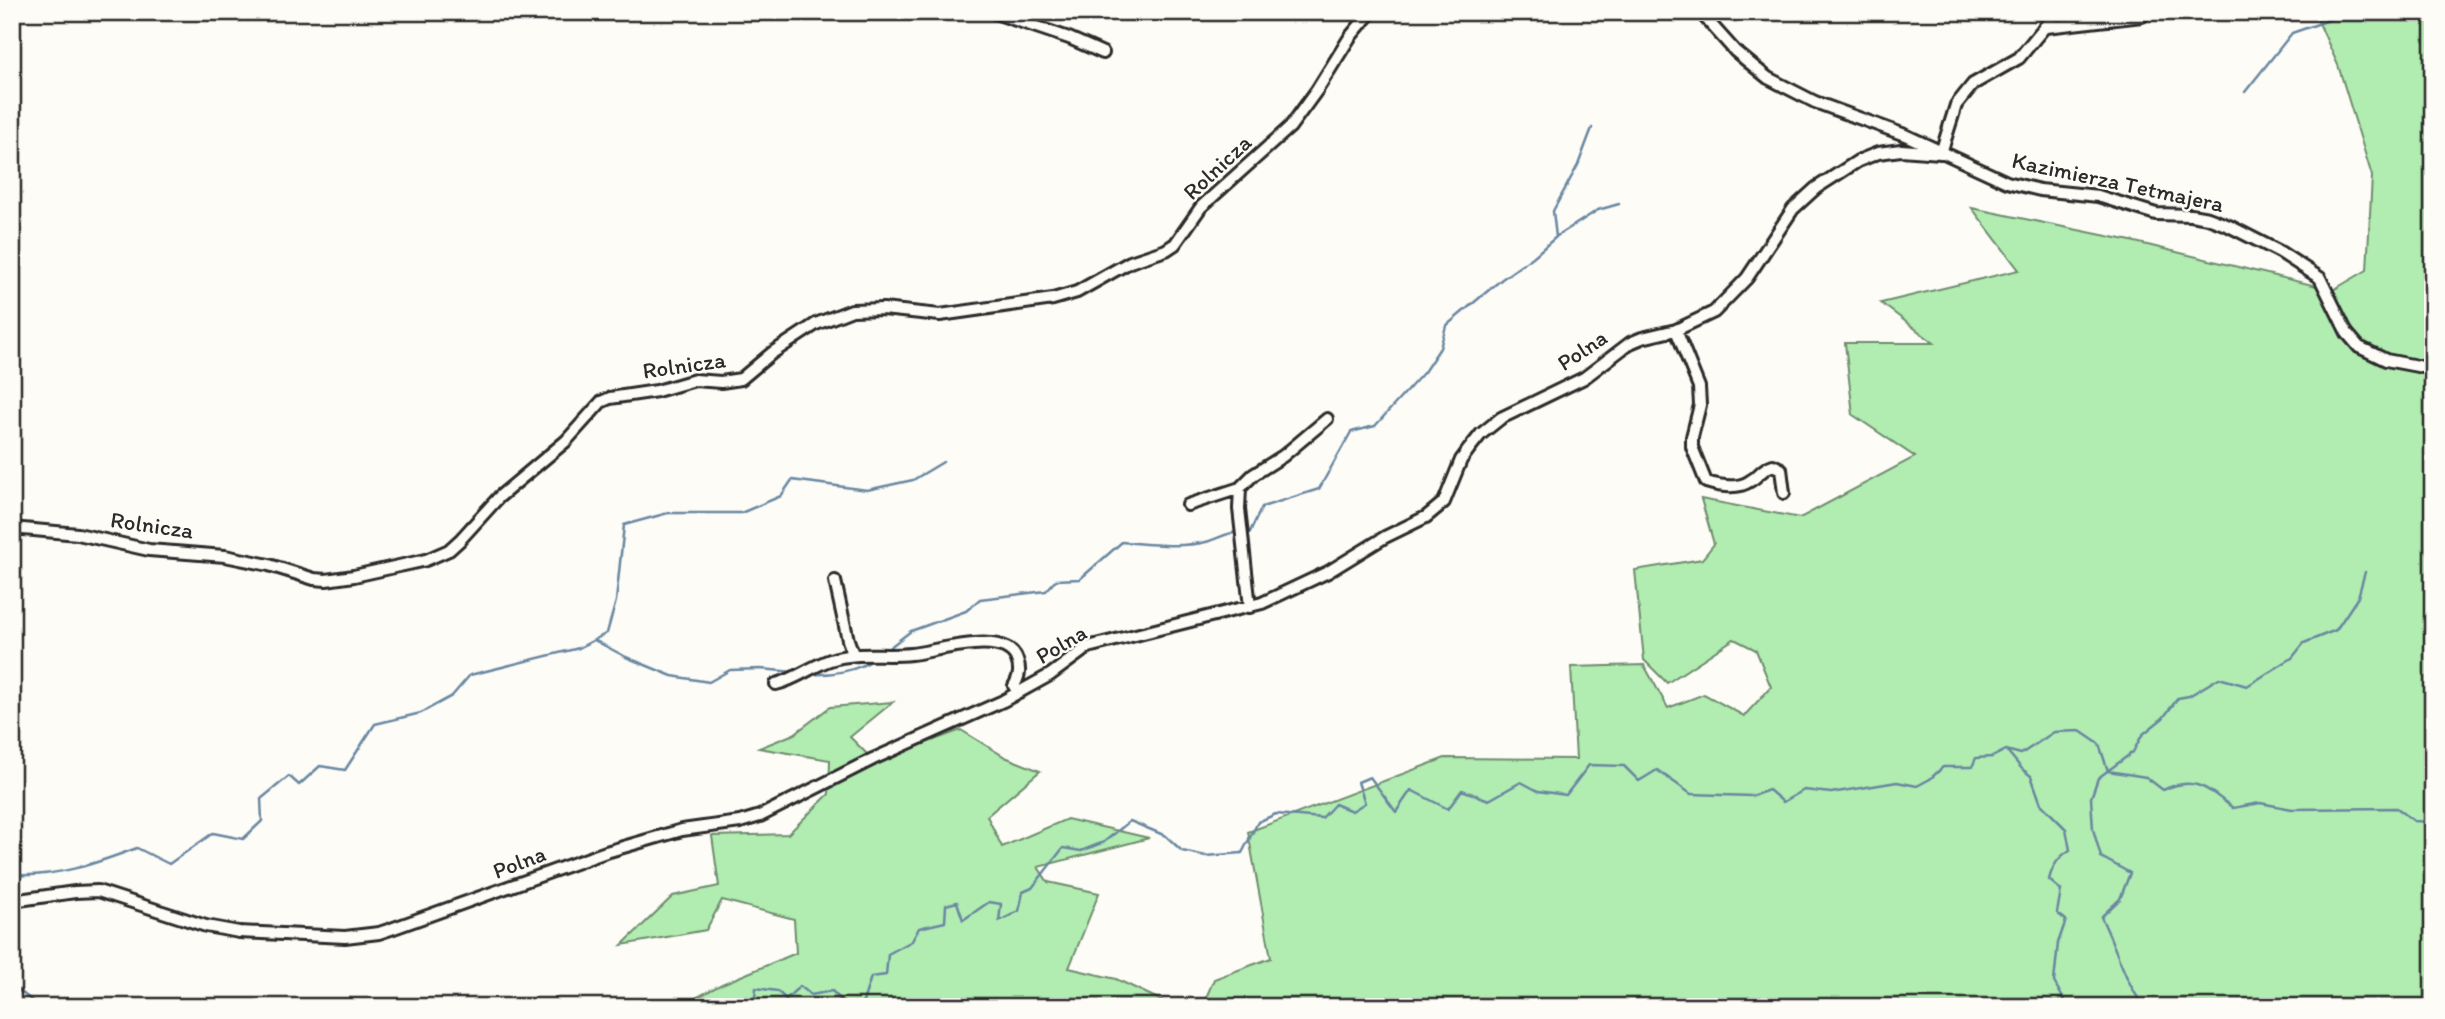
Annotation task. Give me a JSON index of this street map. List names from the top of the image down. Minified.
{"streets":{"street":["Rolnicza","Kazimierza Tetmajera","Polna"]},"crossings":[["Kazimierza Tetmajera","Polna"]]}
